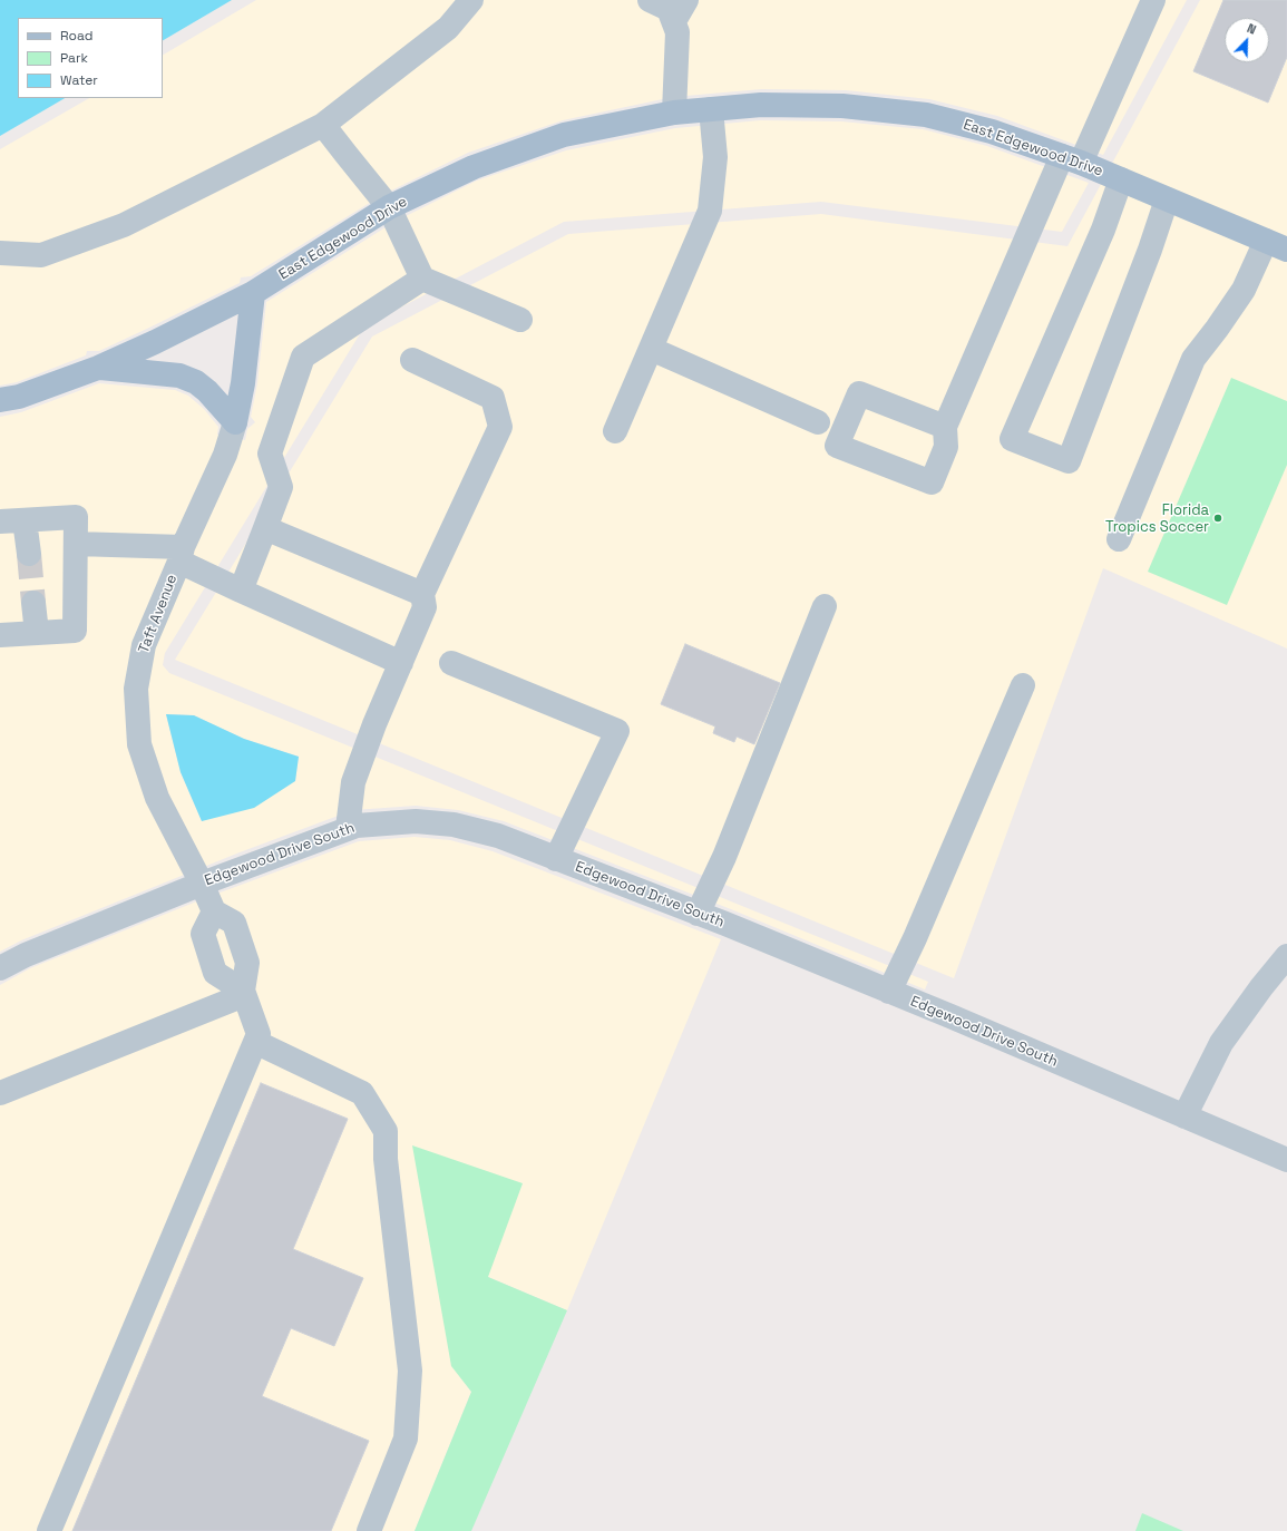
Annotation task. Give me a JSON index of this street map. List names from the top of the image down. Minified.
{"streets":{"main road":["East Edgewood Drive"],"street":["Taft Avenue","Edgewood Drive South"]},"crossings":[["Taft Avenue","Edgewood Drive South"]],"places":["Florida Tropics Soccer"],"legend":["Road","Park","Water"],"north":"top right"}
